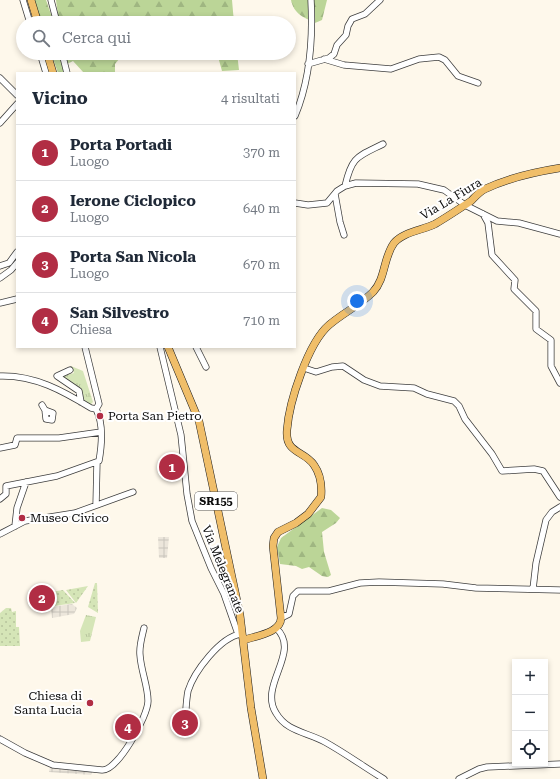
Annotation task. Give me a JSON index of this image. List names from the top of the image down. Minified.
{"streets":{"main road":["Via La Fiura","SR155"],"street":["Via Melegranate"]},"crossings":[["SR155","Via Melegranate"]],"places":["Porta San Pietro","Museo Civico","Chiesa di Santa Lucia"],"page":{"search":"Cerca qui","heading":["Vicino","4 risultati"],"list":[{"mark":"1","name":"Porta Portadi","note":"Luogo","value":"370 m"},{"mark":"2","name":"Ierone Ciclopico","note":"Luogo","value":"640 m"},{"mark":"3","name":"Porta San Nicola","note":"Luogo","value":"670 m"},{"mark":"4","name":"San Silvestro","note":"Chiesa","value":"710 m"}],"pins":["1","2","3","4"],"map_buttons":["+","−"]}}
